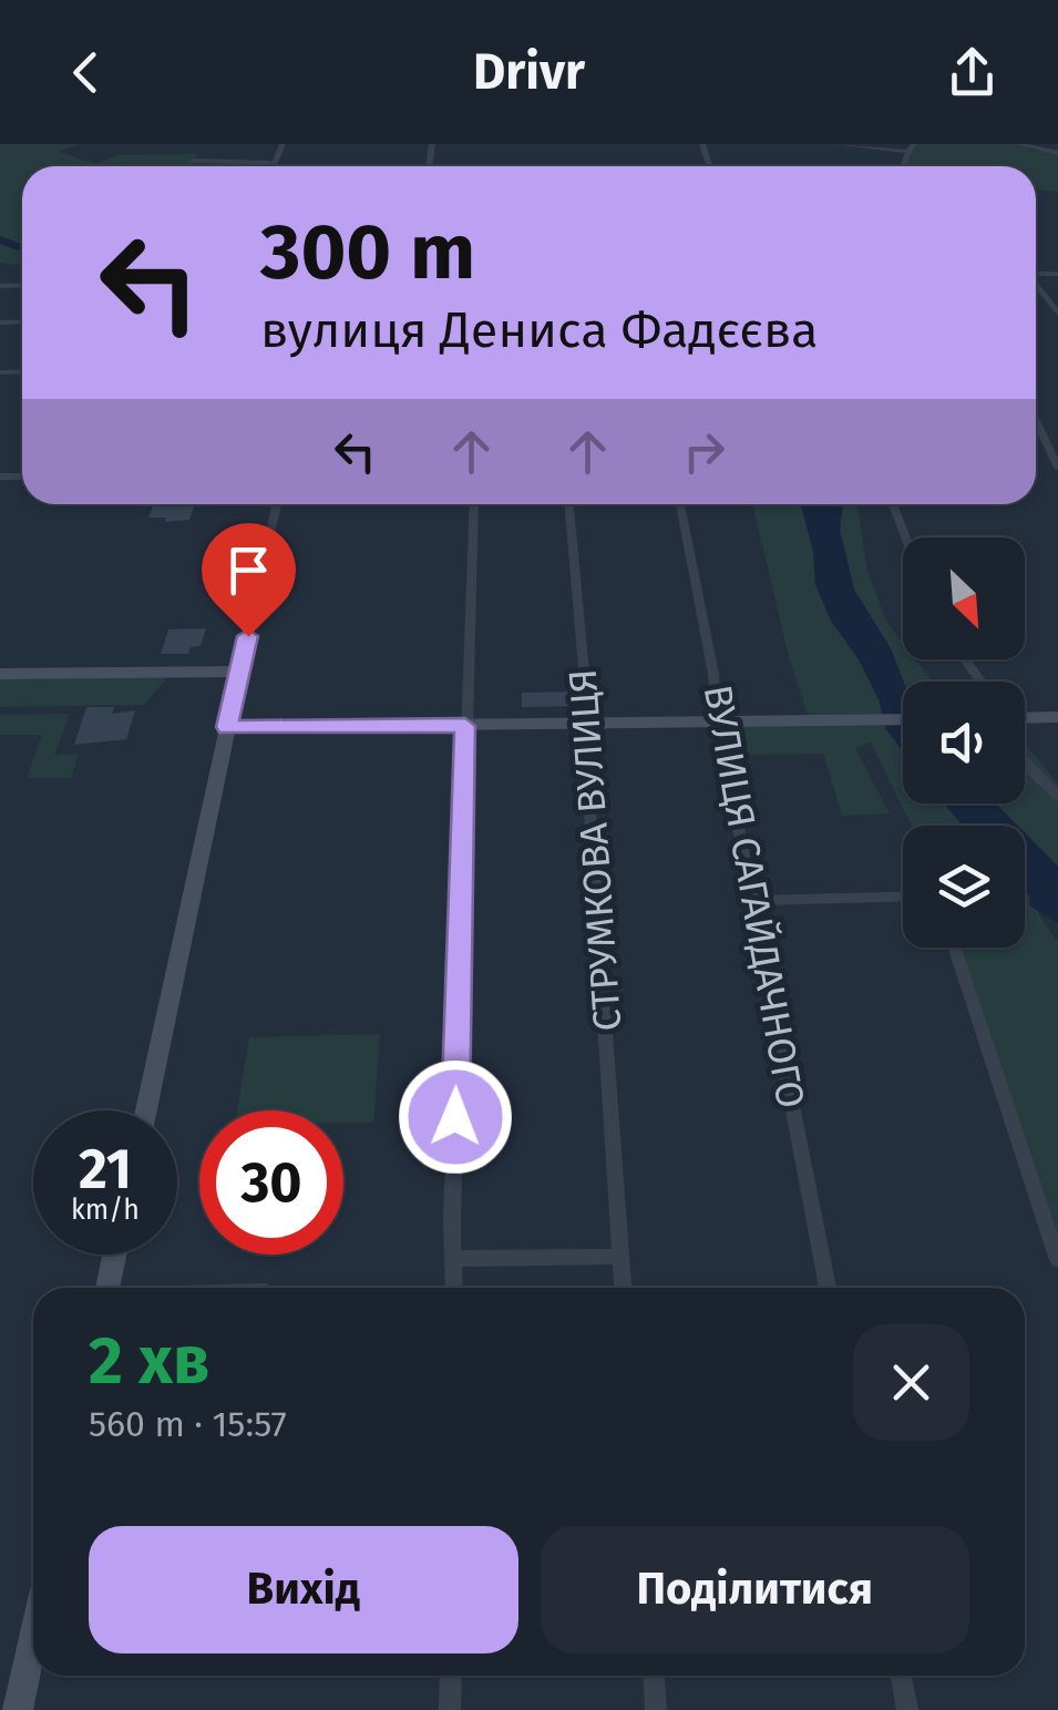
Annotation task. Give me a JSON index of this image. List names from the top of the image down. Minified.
{"streets":{"street":["СТРУМКОВА ВУЛИЦЯ","ВУЛИЦЯ САГАЙДАЧНОГО"]},"north":"bottom right","page":{"header":"Drivr","turn":["300 m","вулиця Дениса Фадєєва"],"speed":"21 km/h","limit":"30","heading":["2 хв","560 m · 15:57"],"buttons":["Вихід","Поділитися"]}}
